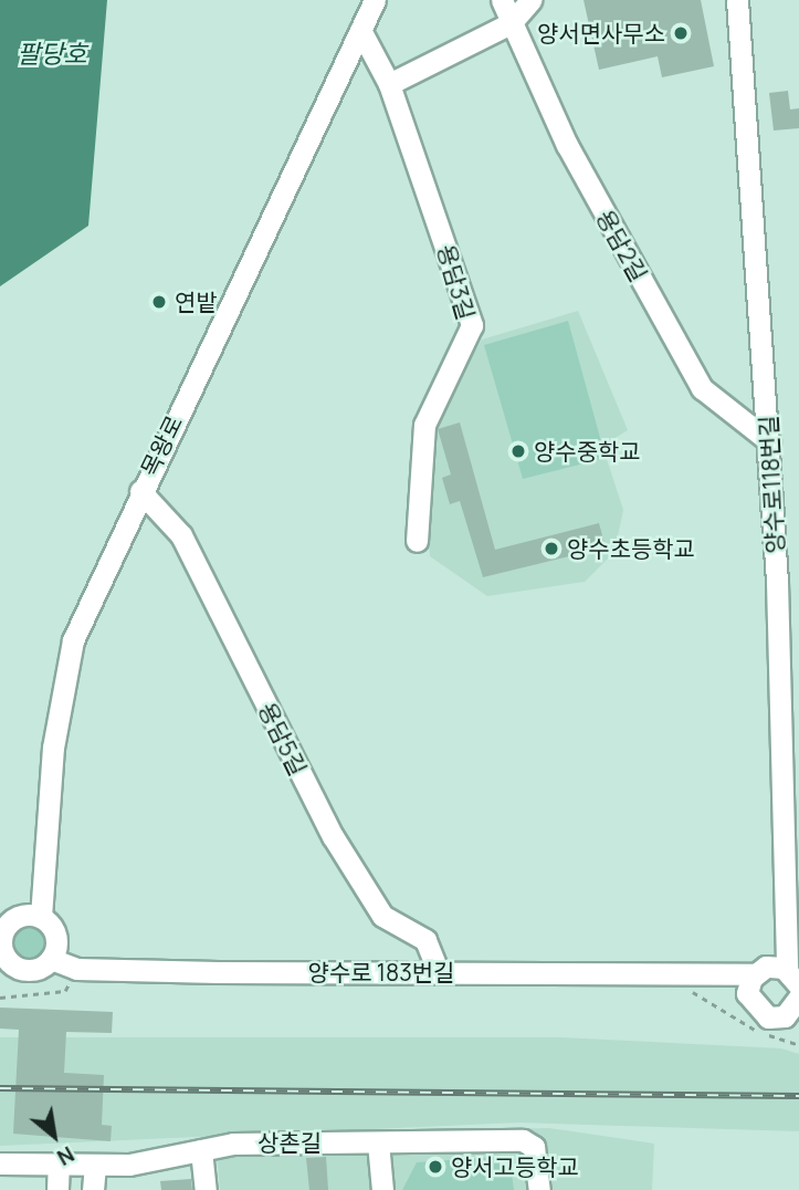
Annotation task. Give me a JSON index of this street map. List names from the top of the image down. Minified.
{"streets":{"street":["용담2길","용담3길","목왕로","양수로118번길","용담5길","양수로 183번길","상촌길"]},"crossings":[["용담2길","양수로118번길"],["용담3길","목왕로"],["목왕로","용담5길"],["목왕로","양수로 183번길"],["양수로118번길","양수로 183번길"],["용담5길","양수로 183번길"]],"water":["팔당호"],"places":["양서면사무소","연밭","양수중학교","양수초등학교","양서고등학교"],"north":"bottom right"}
